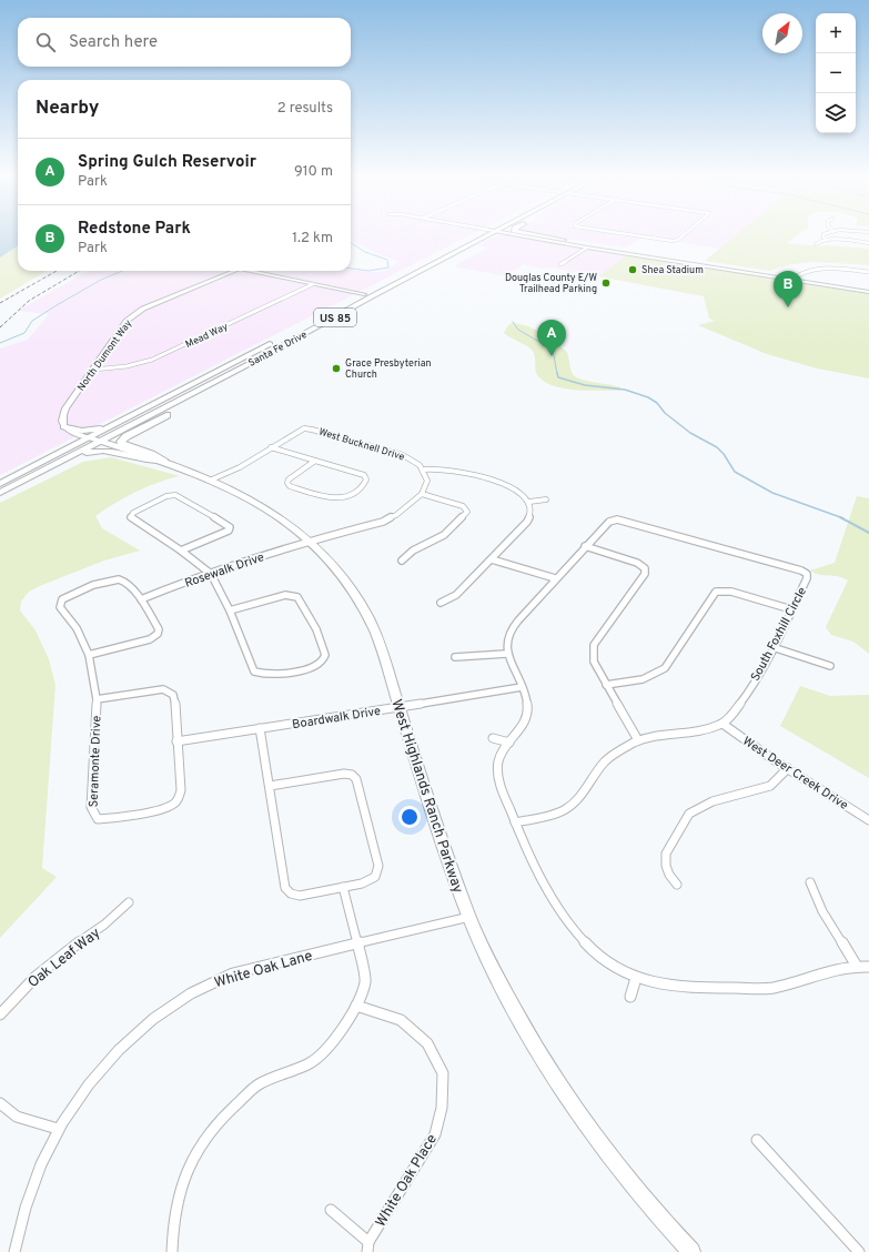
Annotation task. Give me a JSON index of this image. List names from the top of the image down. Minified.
{"streets":{"highway":["US 85","Santa Fe Drive"],"main road":["West Highlands Ranch Parkway"],"street":["Mead Way","North Dumont Way","West Bucknell Drive","Rosewalk Drive","South Foxhill Circle","Boardwalk Drive","Seramonte Drive","West Deer Creek Drive","Oak Leaf Way","White Oak Lane","White Oak Place"]},"crossings":[["Mead Way","North Dumont Way"],["Santa Fe Drive","West Highlands Ranch Parkway"],["West Bucknell Drive","West Highlands Ranch Parkway"],["Rosewalk Drive","Seramonte Drive"],["Rosewalk Drive","West Highlands Ranch Parkway"],["South Foxhill Circle","West Deer Creek Drive"],["Boardwalk Drive","Seramonte Drive"],["Boardwalk Drive","West Highlands Ranch Parkway"],["West Highlands Ranch Parkway","White Oak Lane"]],"places":["Shea Stadium","Douglas County E/W Trailhead Parking","Grace Presbyterian Church"],"north":"top right","page":{"map_buttons":["+","−"],"search":"Search here","heading":["Nearby","2 results"],"list":[{"mark":"A","name":"Spring Gulch Reservoir","note":"Park","value":"910 m"},{"mark":"B","name":"Redstone Park","note":"Park","value":"1.2 km"}],"pins":["B","A"]}}
